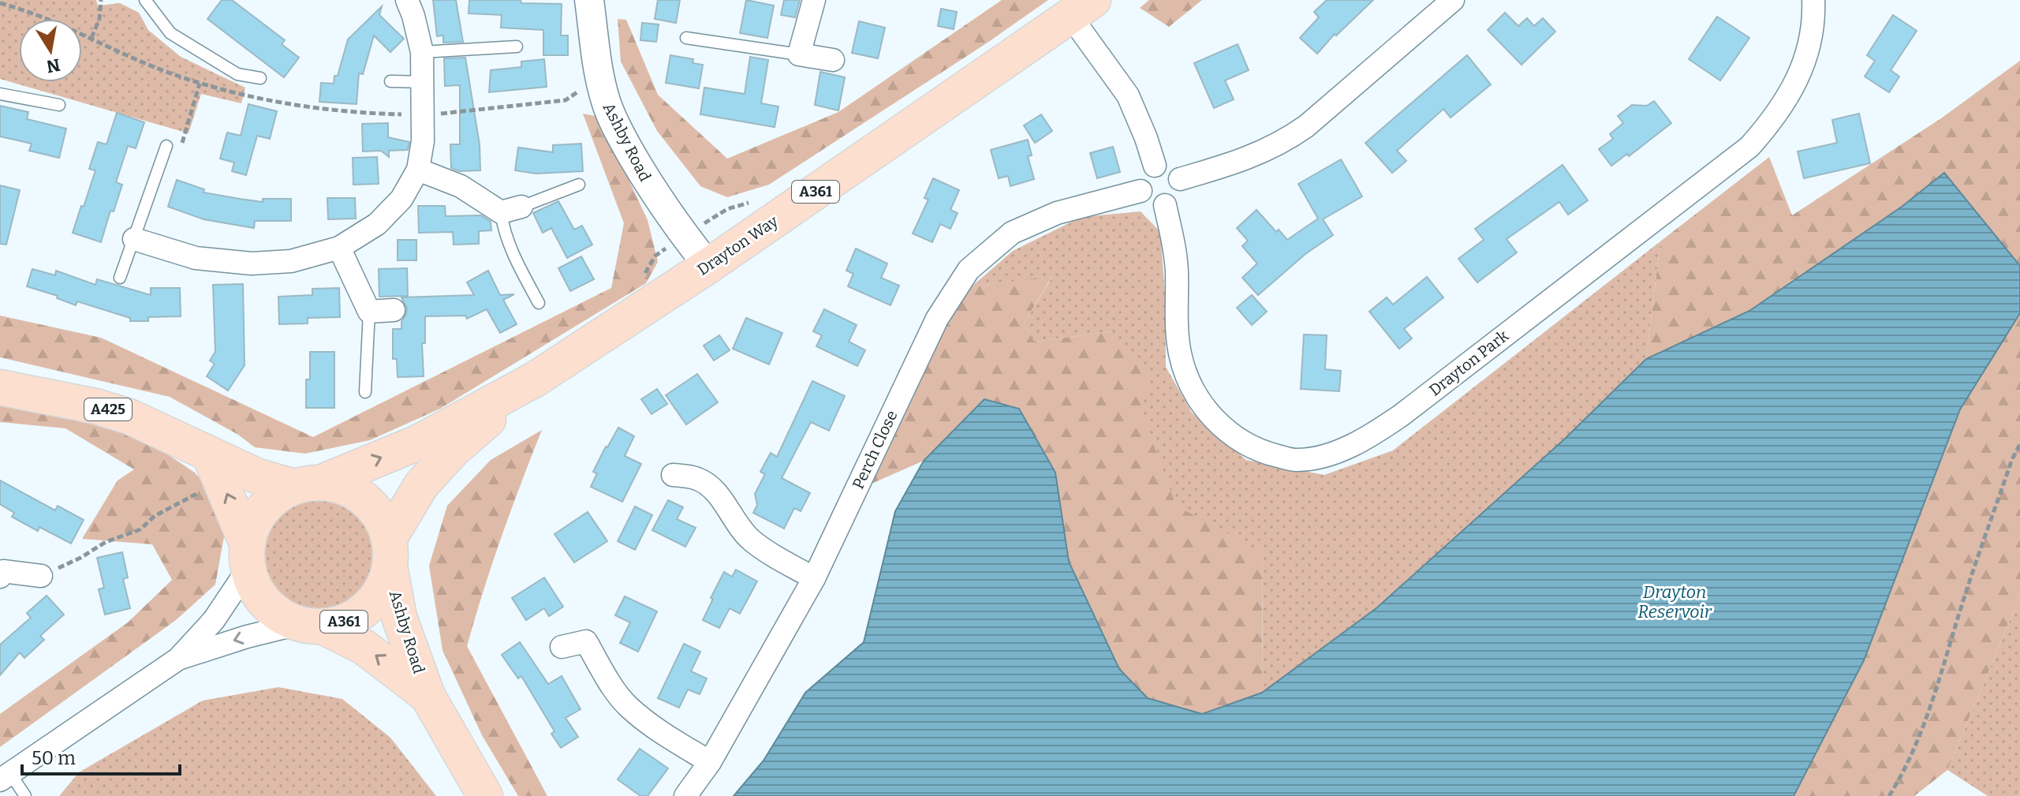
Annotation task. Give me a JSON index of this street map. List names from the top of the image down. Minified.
{"streets":{"main road":["Ashby Road","A361","Drayton Way","A425"],"street":["Drayton Park","Perch Close"]},"crossings":[["Ashby Road","A361"],["Ashby Road","Drayton Way"],["Ashby Road","A425"],["A361","Drayton Way"],["A361","A425"],["Drayton Way","A425"],["Drayton Park","Perch Close"]],"water":["Drayton Reservoir"],"scale_bar":"50 m","north":"bottom"}
